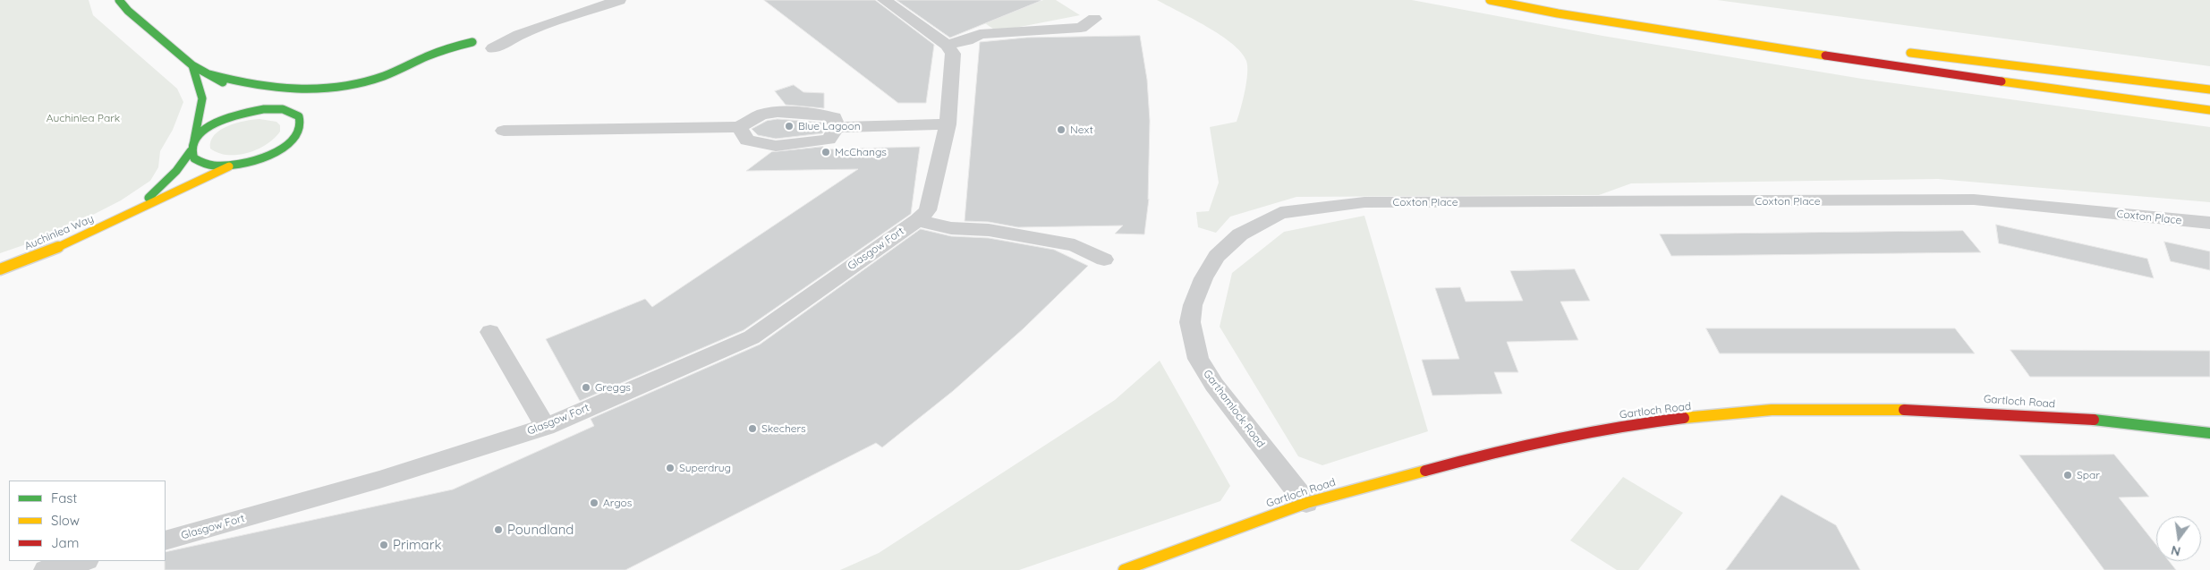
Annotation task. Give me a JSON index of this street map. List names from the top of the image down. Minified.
{"streets":{"main road":["Auchinlea Way","Gartloch Road"],"street":["Coxton Place","Glasgow Fort","Garthamlock Road"]},"crossings":[["Coxton Place","Garthamlock Road"],["Gartloch Road","Garthamlock Road"]],"parks":["Auchinlea Park"],"places":["Blue Lagoon","Next","McChangs","Greggs","Skechers","Superdrug","Spar","Argos","Poundland","Primark"],"legend":["Fast","Slow","Jam"],"north":"bottom"}
